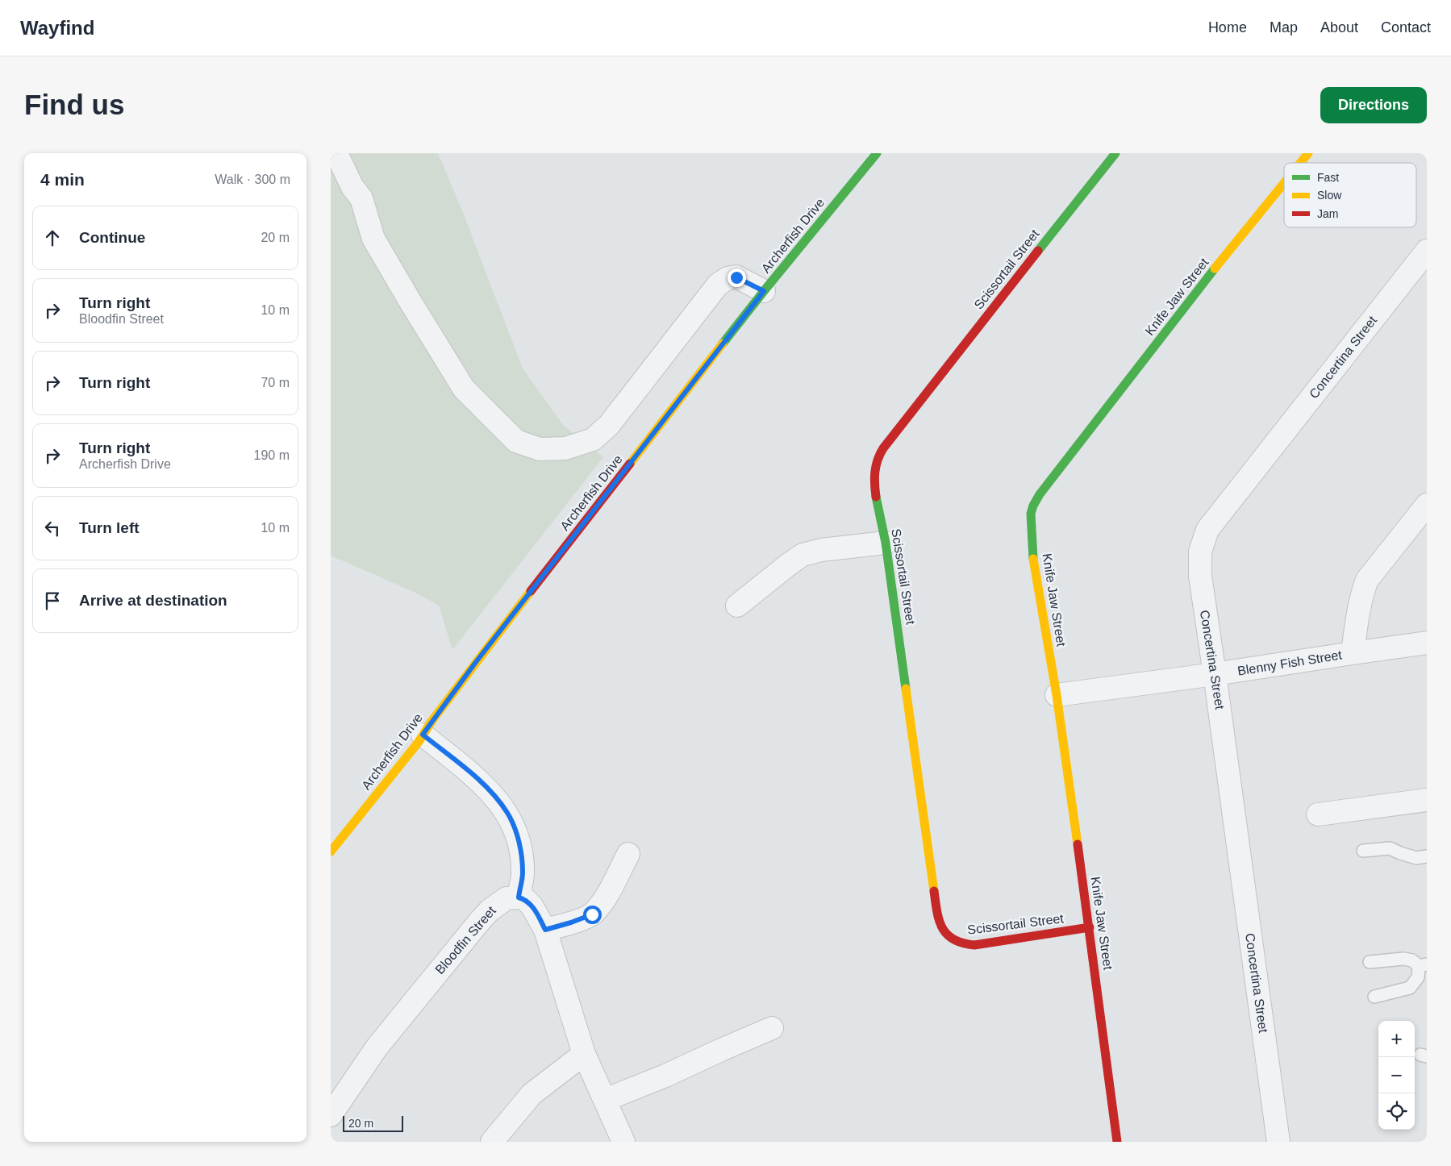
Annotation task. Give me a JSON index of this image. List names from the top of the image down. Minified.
{"streets":{"street":["Archerfish Drive","Scissortail Street","Knife Jaw Street","Concertina Street","Blenny Fish Street","Bloodfin Street"]},"crossings":[["Scissortail Street","Knife Jaw Street"],["Knife Jaw Street","Blenny Fish Street"],["Concertina Street","Blenny Fish Street"]],"legend":["Fast","Slow","Jam"],"scale_bar":"20 m","page":{"header":"Wayfind","nav":["Home","Map","About","Contact"],"buttons":"Directions","title":"Find us","heading":["4 min","Walk · 300 m"],"list":[["Continue","20 m"],["Turn right","Bloodfin Street","10 m"],["Turn right","70 m"],["Turn right","Archerfish Drive","190 m"],["Turn left","10 m"],"Arrive at destination"],"map_buttons":["+","−"],"scale":"20 m"}}
